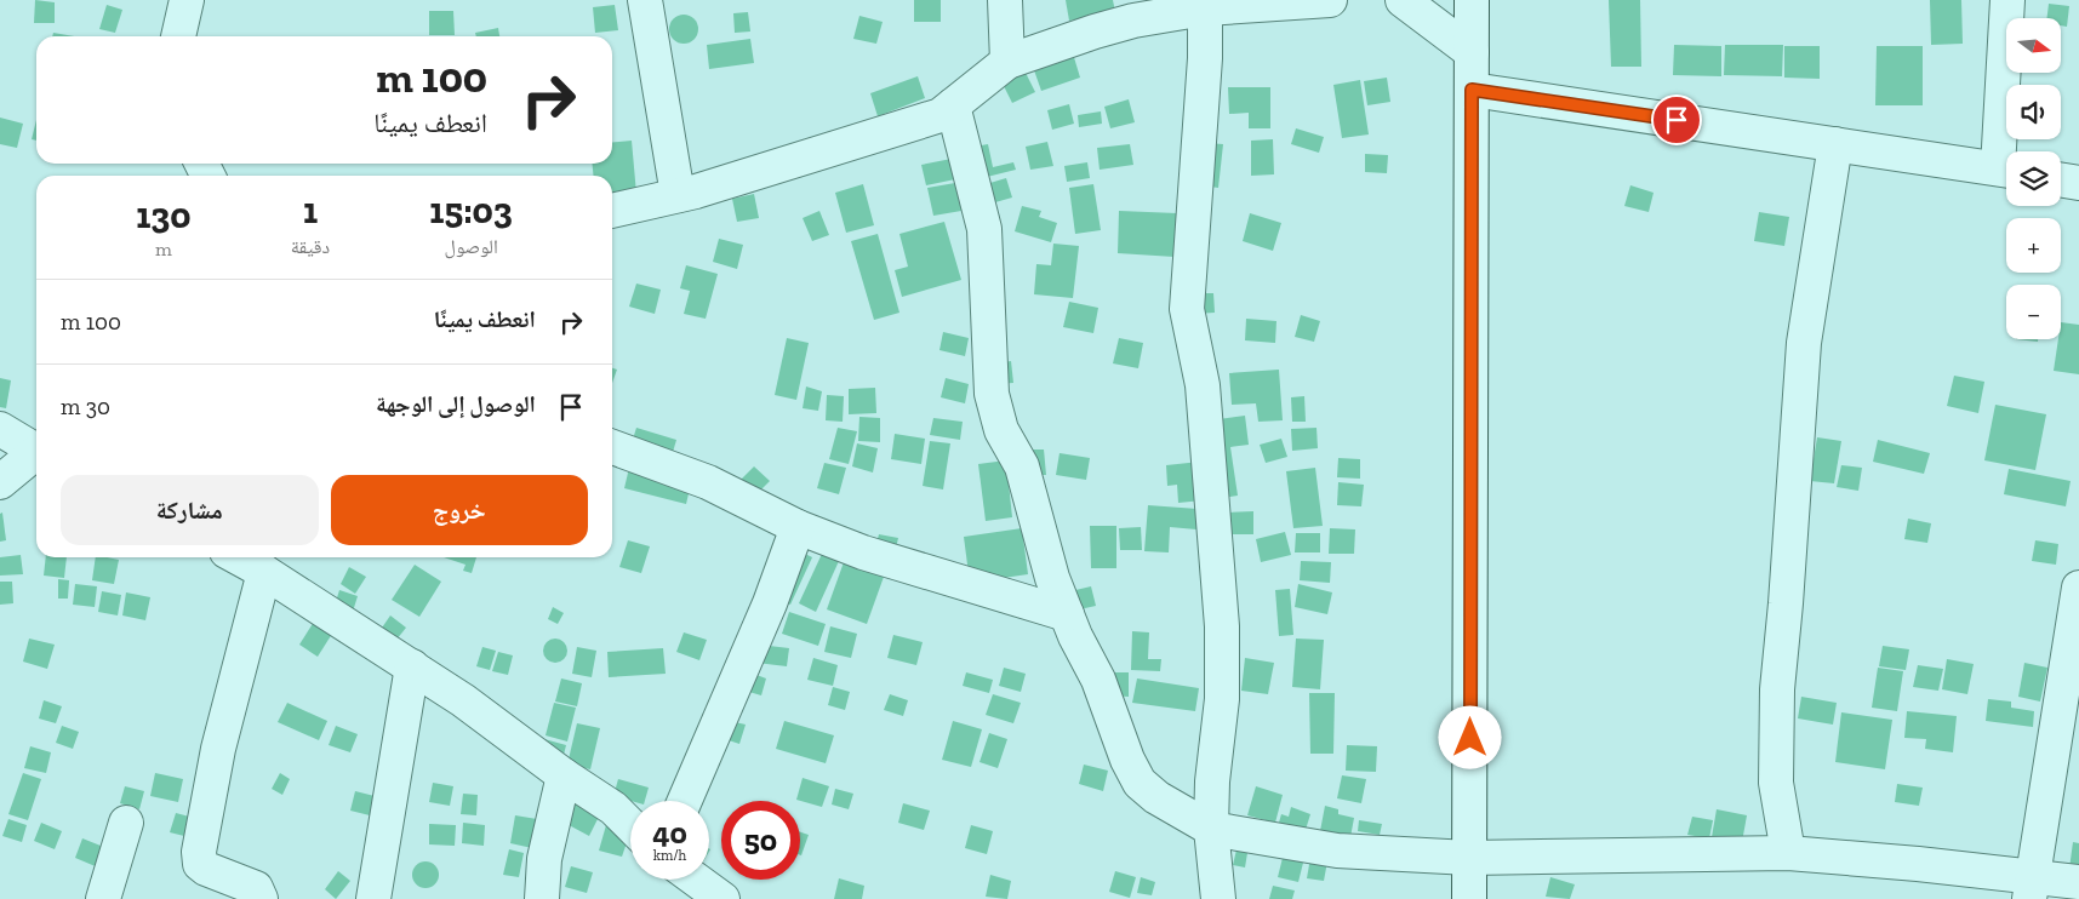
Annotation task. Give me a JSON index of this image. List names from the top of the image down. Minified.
{"north":"right","page":{"map_buttons":["+","−"],"turn":["100 m","انعطف يمينًا"],"eta":["15:03","الوصول","1","دقيقة","130","m"],"list":[{"name":"انعطف يمينًا","value":"100 m"},{"name":"الوصول إلى الوجهة","value":"30 m"}],"buttons":["خروج","مشاركة"],"speed":"40 km/h","limit":"50"}}
